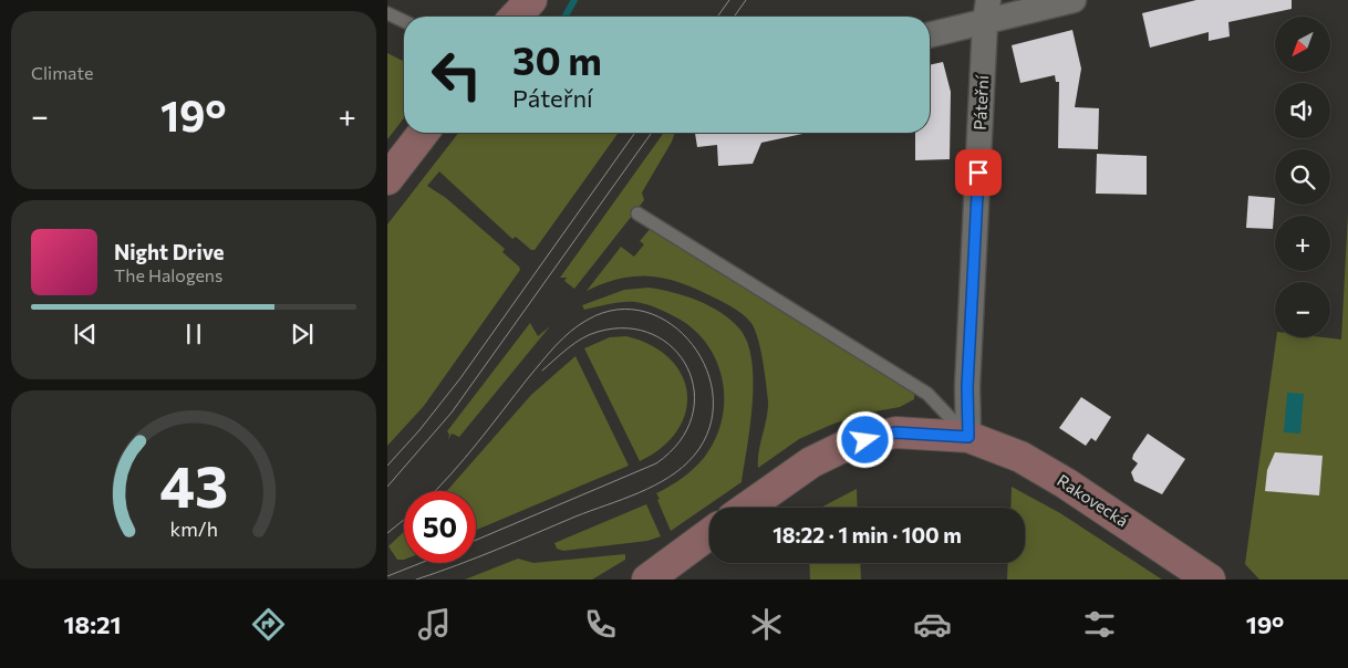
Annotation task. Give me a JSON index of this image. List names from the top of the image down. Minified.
{"streets":{"main road":["Rakovecká"],"street":["Páteřní"]},"crossings":[["Páteřní","Rakovecká"]],"north":"bottom left","page":{"tile":"Climate","map_buttons":["+","−"],"turn":["30 m","Páteřní"],"heat":["−","19°","+"],"song":["Night Drive","The Halogens"],"limit":"50","trip":"18:22 · 1 min · 100 m","tabs":["18:21","19°"],"gauge":["43","km/h"]}}
